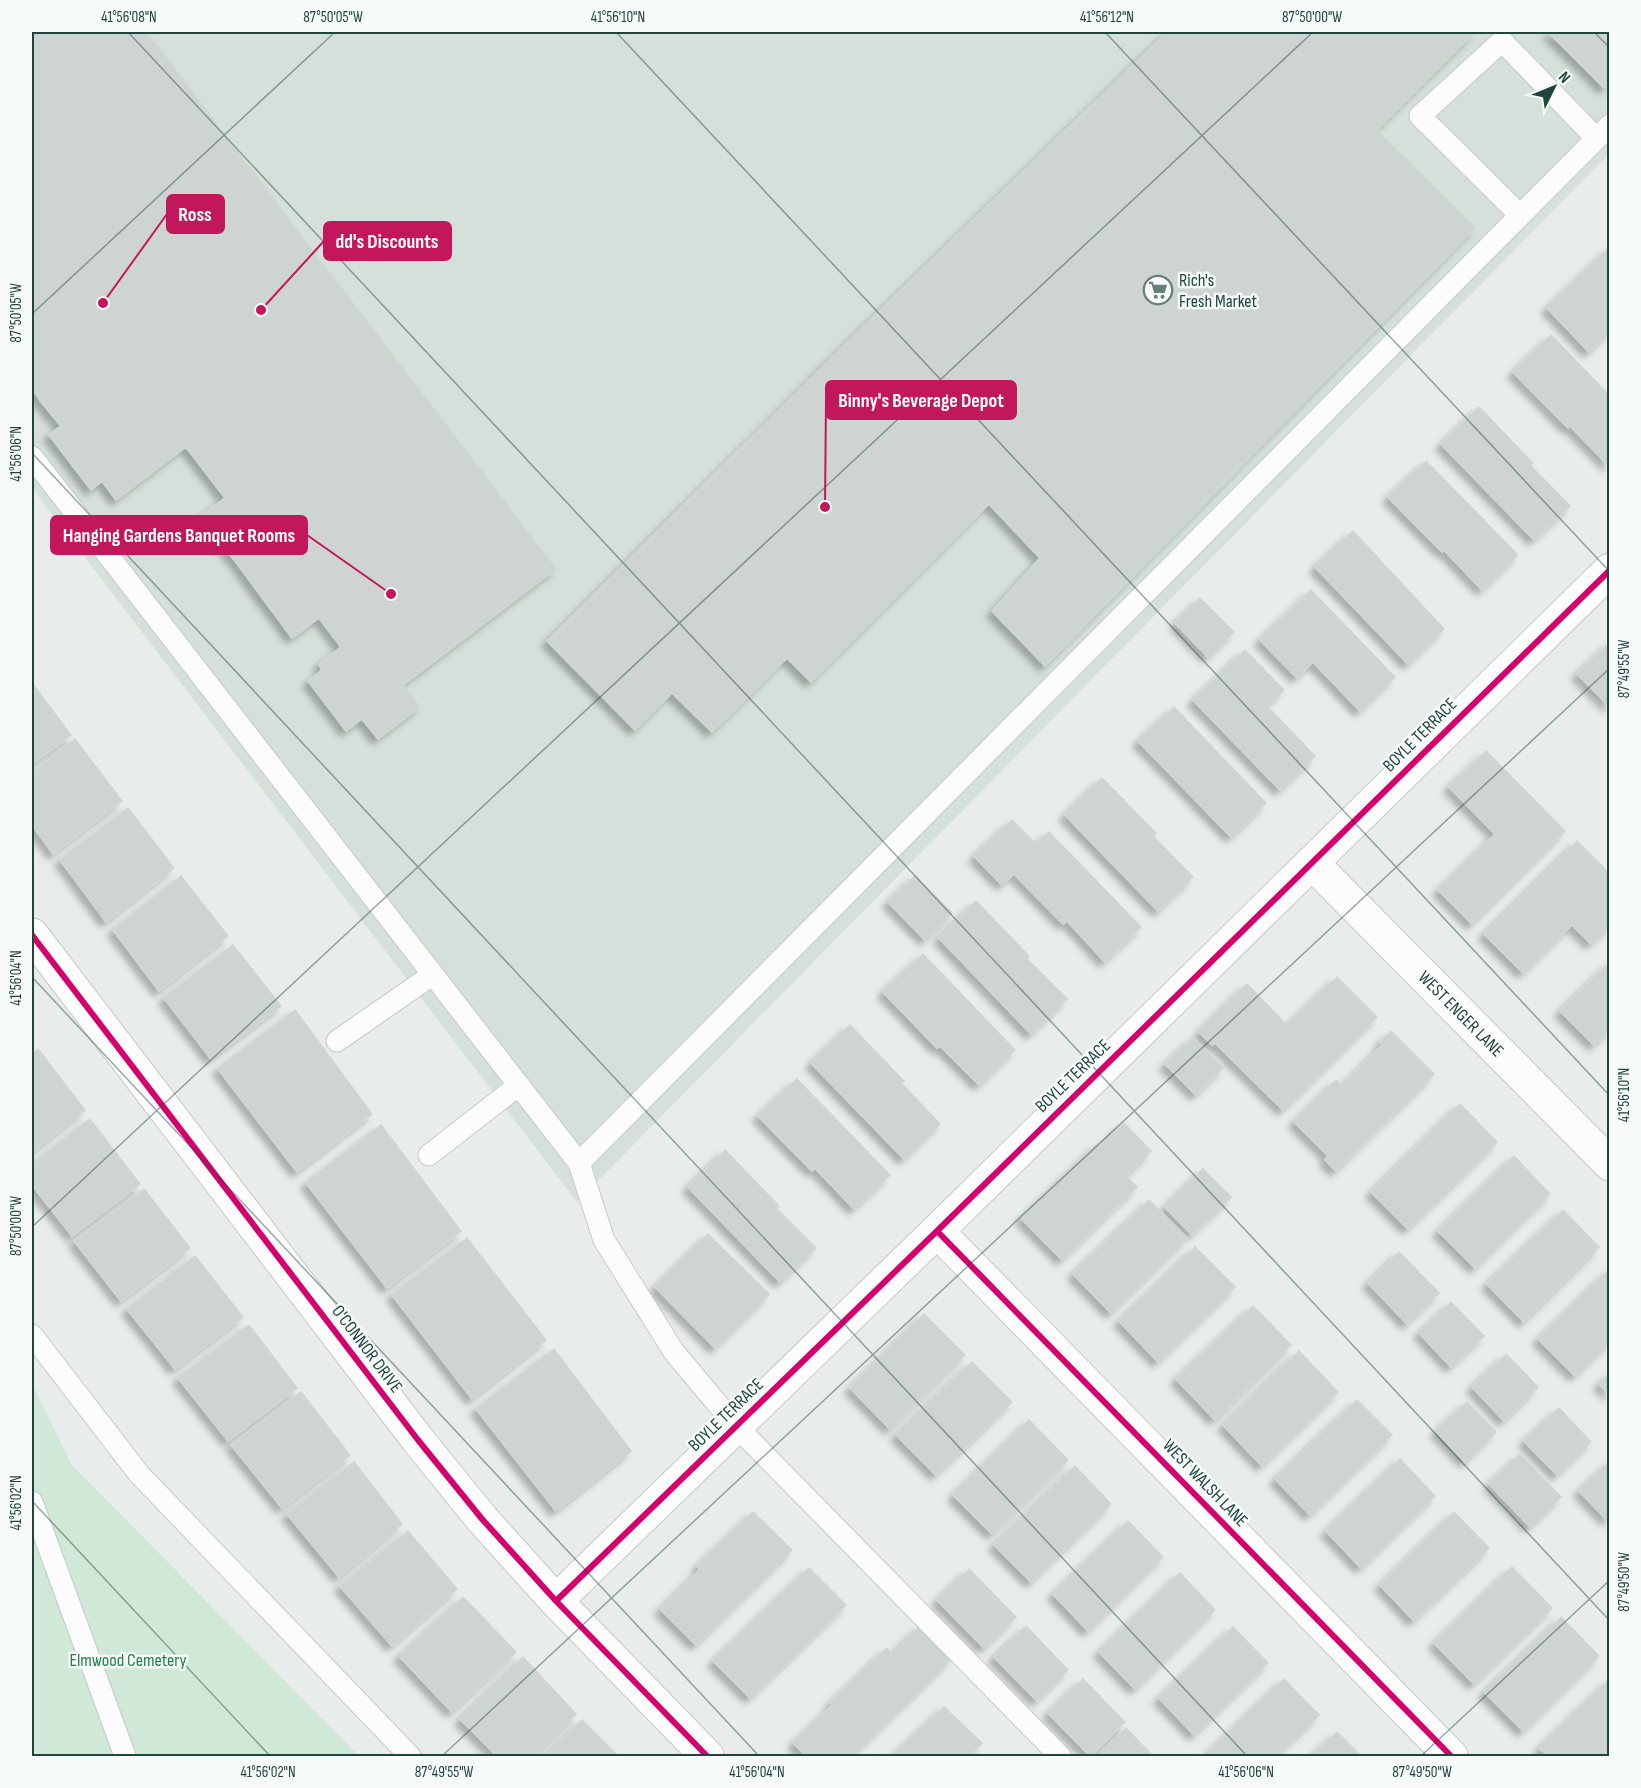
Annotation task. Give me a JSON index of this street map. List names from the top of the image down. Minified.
{"streets":{"street":["BOYLE TERRACE","WEST ENGER LANE","O'CONNOR DRIVE","WEST WALSH LANE"]},"crossings":[["BOYLE TERRACE","WEST ENGER LANE"],["BOYLE TERRACE","O'CONNOR DRIVE"],["BOYLE TERRACE","WEST WALSH LANE"]],"parks":["Elmwood Cemetery"],"places":{"supermarket":["Rich's Fresh Market"],"other":["Ross","dd's Discounts","Binny's Beverage Depot","Hanging Gardens Banquet Rooms"]},"north":"top right","coordinates":["41°56'08\"N","87°50'05\"W","41°56'10\"N","41°56'12\"N","87°50'00\"W","41°56'06\"N","87°49'55\"W","41°56'04\"N","41°56'02\"N","87°49'50\"W"]}
